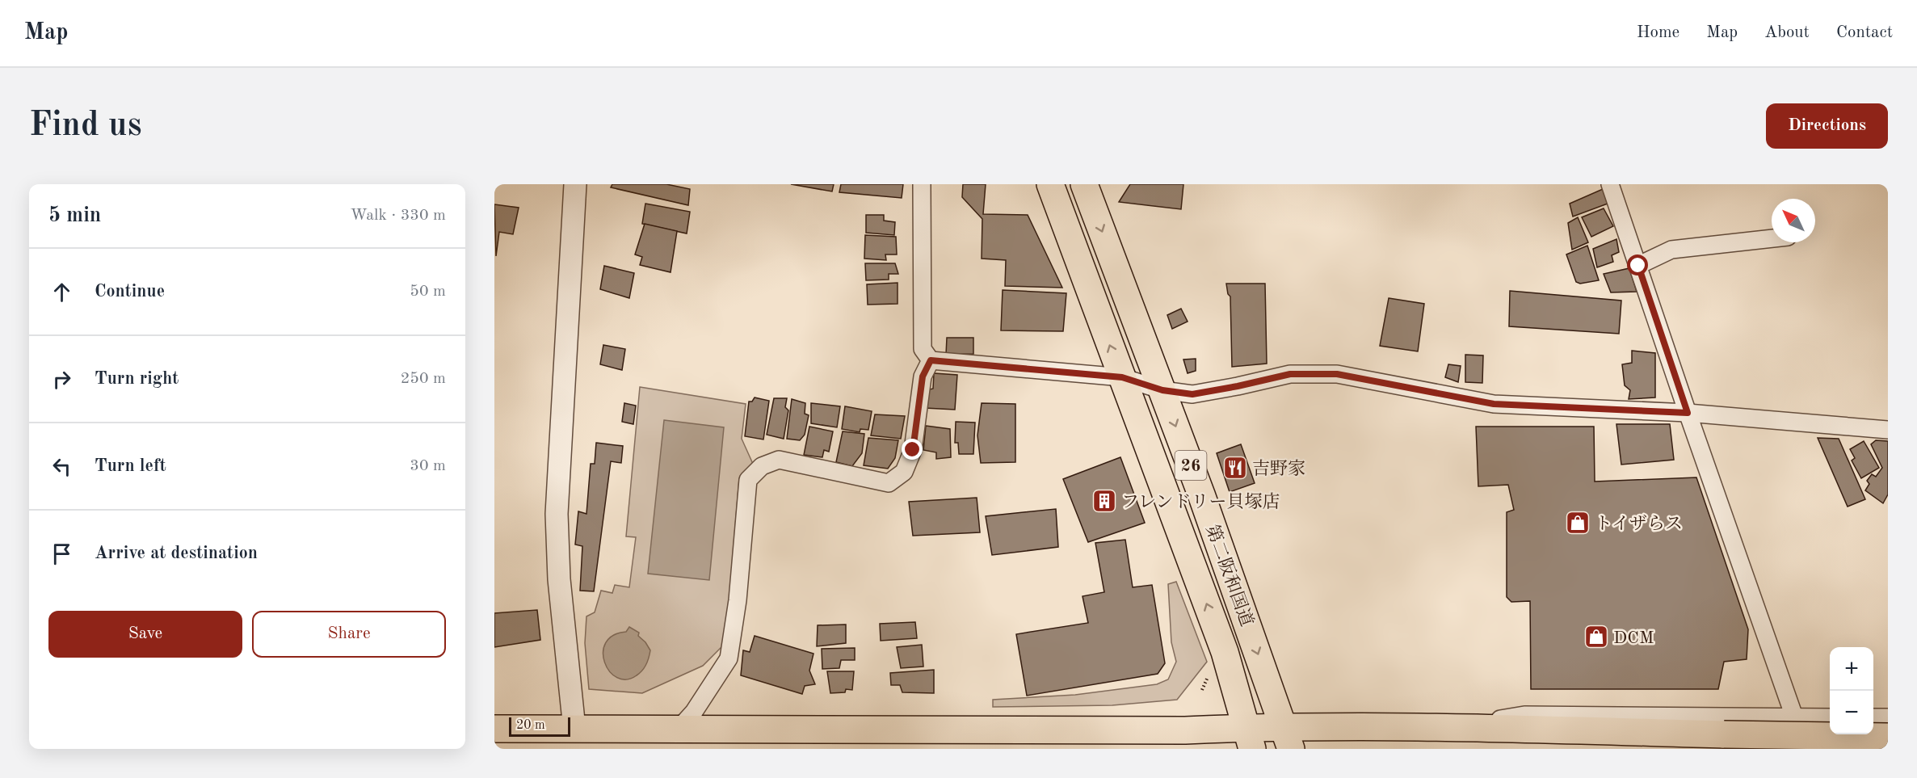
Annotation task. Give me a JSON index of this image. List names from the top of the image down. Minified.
{"streets":{"main road":["26","第二阪和国道"]},"places":{"restaurant":["吉野家"],"building":["フレンドリー貝塚店"],"shop":["トイザらス","DCM"]},"scale_bar":"20 m","north":"top left","page":{"header":"Map","nav":["Home","Map","About","Contact"],"buttons":["Directions",["Save","Share"]],"title":"Find us","heading":["5 min","Walk · 330 m"],"list":[["Continue","50 m"],["Turn right","250 m"],["Turn left","30 m"],"Arrive at destination"],"map_buttons":["+","−"],"scale":"20 m"}}
